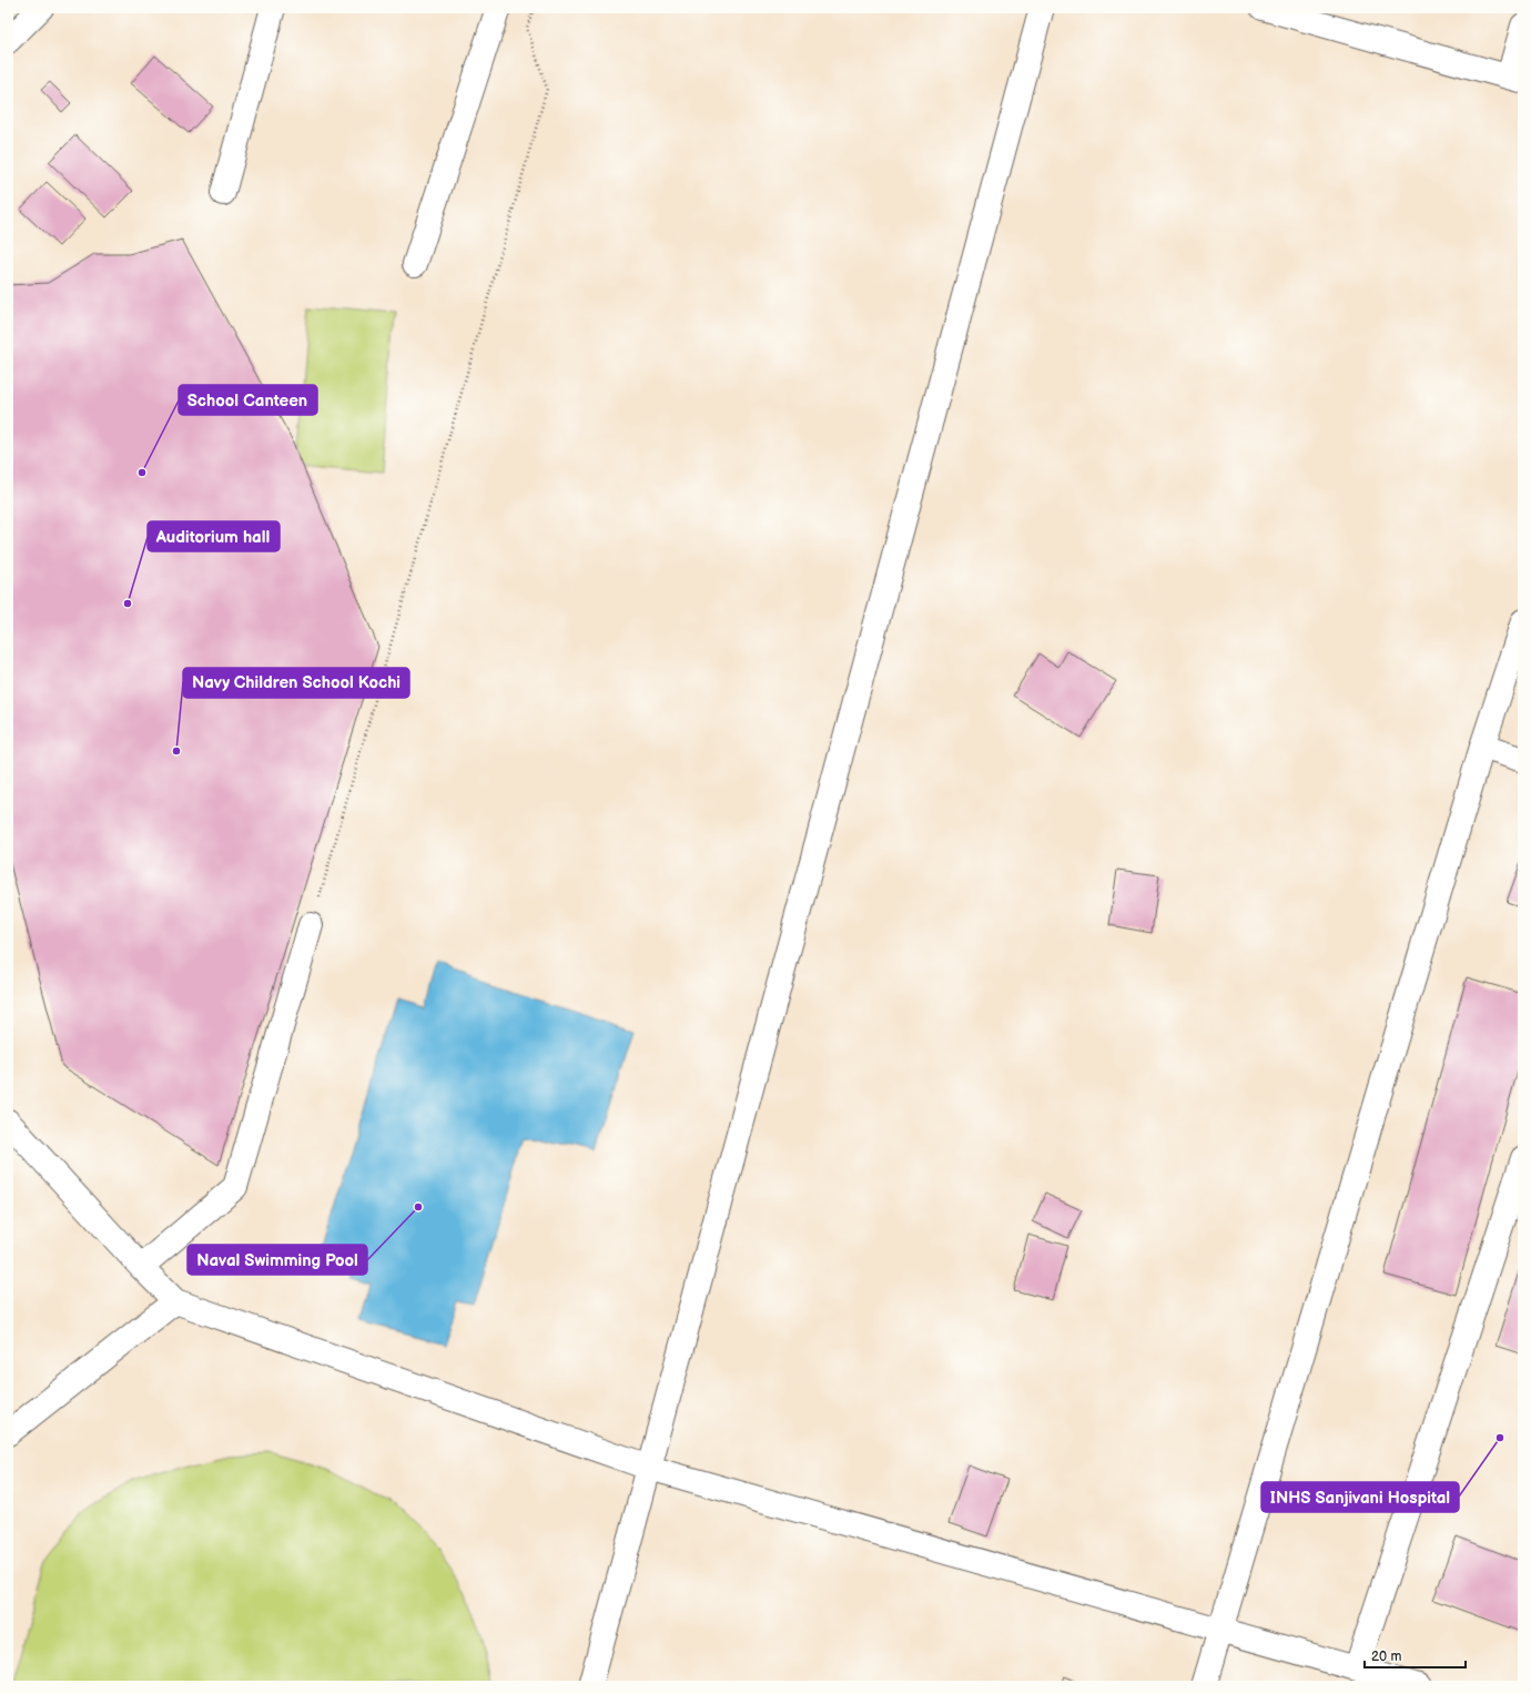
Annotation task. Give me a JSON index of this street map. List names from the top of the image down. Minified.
{"places":["School Canteen","Auditorium hall","Navy Children School Kochi","Naval Swimming Pool","INHS Sanjivani Hospital"],"scale_bar":"20 m"}
